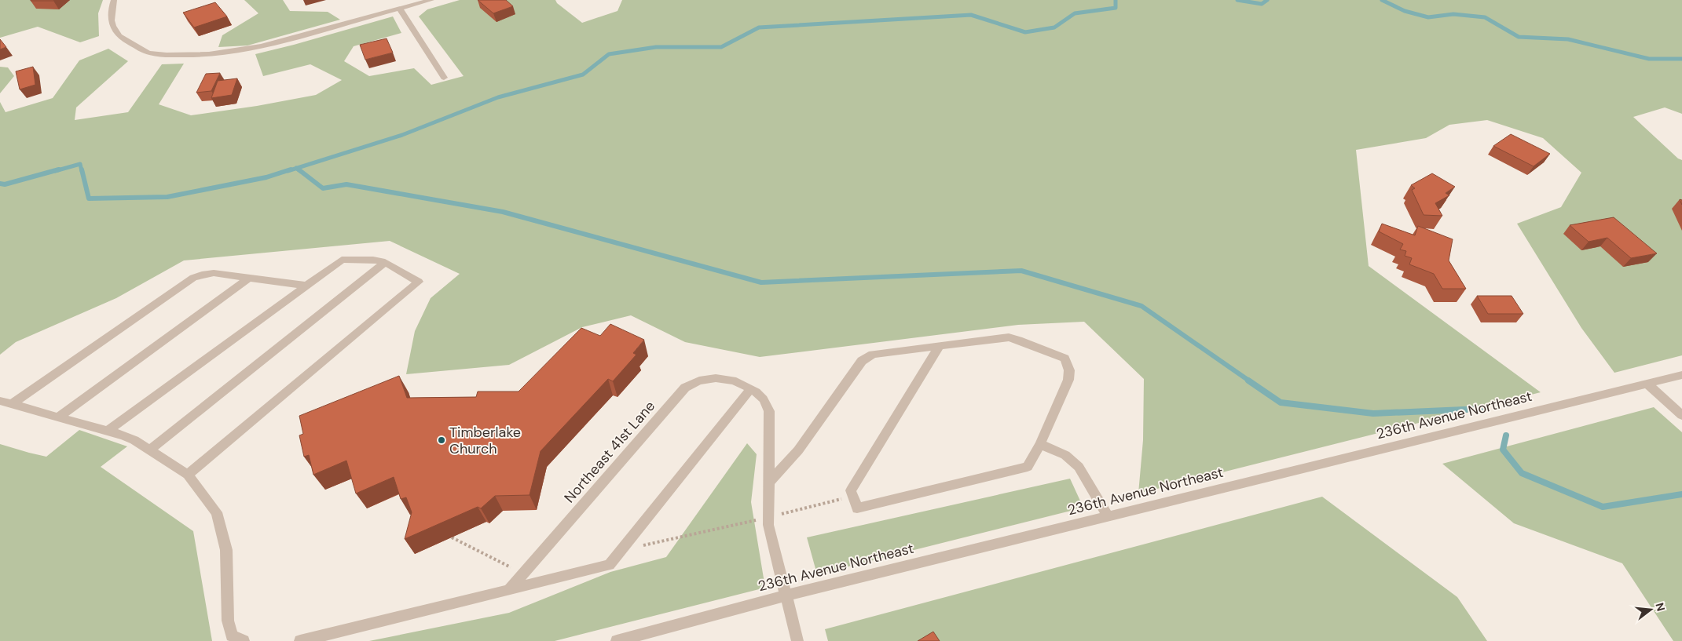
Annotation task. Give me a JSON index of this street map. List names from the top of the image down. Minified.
{"streets":{"street":["236th Avenue Northeast","Northeast 41st Lane"]},"crossings":[["236th Avenue Northeast","Northeast 41st Lane"]],"places":["Timberlake Church"],"north":"right"}
